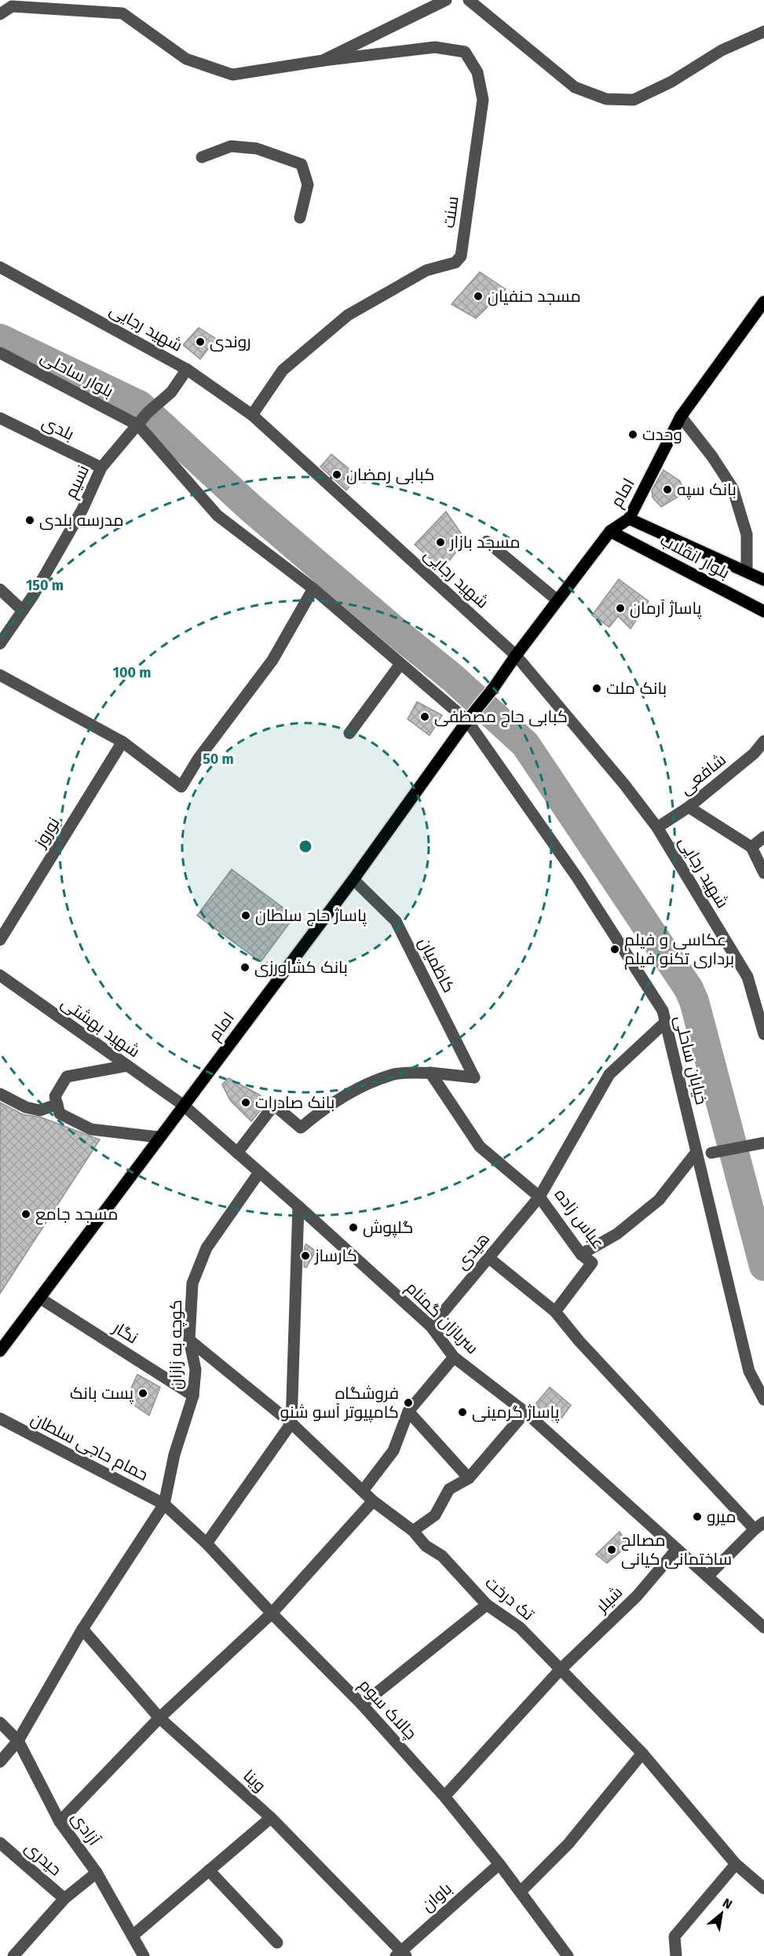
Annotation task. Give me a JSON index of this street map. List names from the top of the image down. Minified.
{"streets":{"main road":["امام","بلوار انقلاب"],"street":["سنت","شهید رجایی","بلوار ساحلی","بلدی","نسیم","شافعی","نوروز","کاظمیان","شهید بهشتی","خیابان ساحلی","عباس زاده","هیدی","سربازان گمنام","نگار","کوچه به زازان","حمام حاجی سلطان","تک درخت","شیلر","چالاک سوم","وینا","آزادی","حیدری","باوان"]},"crossings":[["سنت","شهید رجایی"],["شهید رجایی","نسیم"],["شهید رجایی","امام"],["شهید رجایی","شافعی"],["بلوار ساحلی","نسیم"],["بلوار ساحلی","خیابان ساحلی"],["بلدی","نسیم"],["نسیم","خیابان ساحلی"],["امام","بلوار انقلاب"],["امام","کاظمیان"],["امام","شهید بهشتی"],["امام","خیابان ساحلی"],["امام","سربازان گمنام"],["امام","نگار"],["شهید بهشتی","سربازان گمنام"],["خیابان ساحلی","عباس زاده"],["عباس زاده","هیدی"],["هیدی","سربازان گمنام"],["سربازان گمنام","کوچه به زازان"],["سربازان گمنام","شیلر"],["نگار","کوچه به زازان"],["کوچه به زازان","حمام حاجی سلطان"],["کوچه به زازان","تک درخت"],["کوچه به زازان","چالاک سوم"],["حمام حاجی سلطان","چالاک سوم"],["تک درخت","شیلر"],["شیلر","چالاک سوم"],["چالاک سوم","باوان"],["وینا","باوان"]],"places":["مسجد حنفیان","روندی","وحدت","کبابی رمضان","بانک سپه","مدرسه بلدی","مسجد بازار","پاساژ آرمان","بانک ملت","کبابی حاج مصطفی","پاساژ حاج سلطان","عکاسی و فیلم برداری تکنو فیلم","بانک کشاورزی","بانک صادرات","مسجد جامع","گلپوش","کارساز","پست بانک","فروشگاه کامپیوتر آسو شنو","پاساژ گرمینی","میرو","مصالح ساختمانی کیانی"],"north":"top right","rings":["150 m","100 m","50 m"]}
